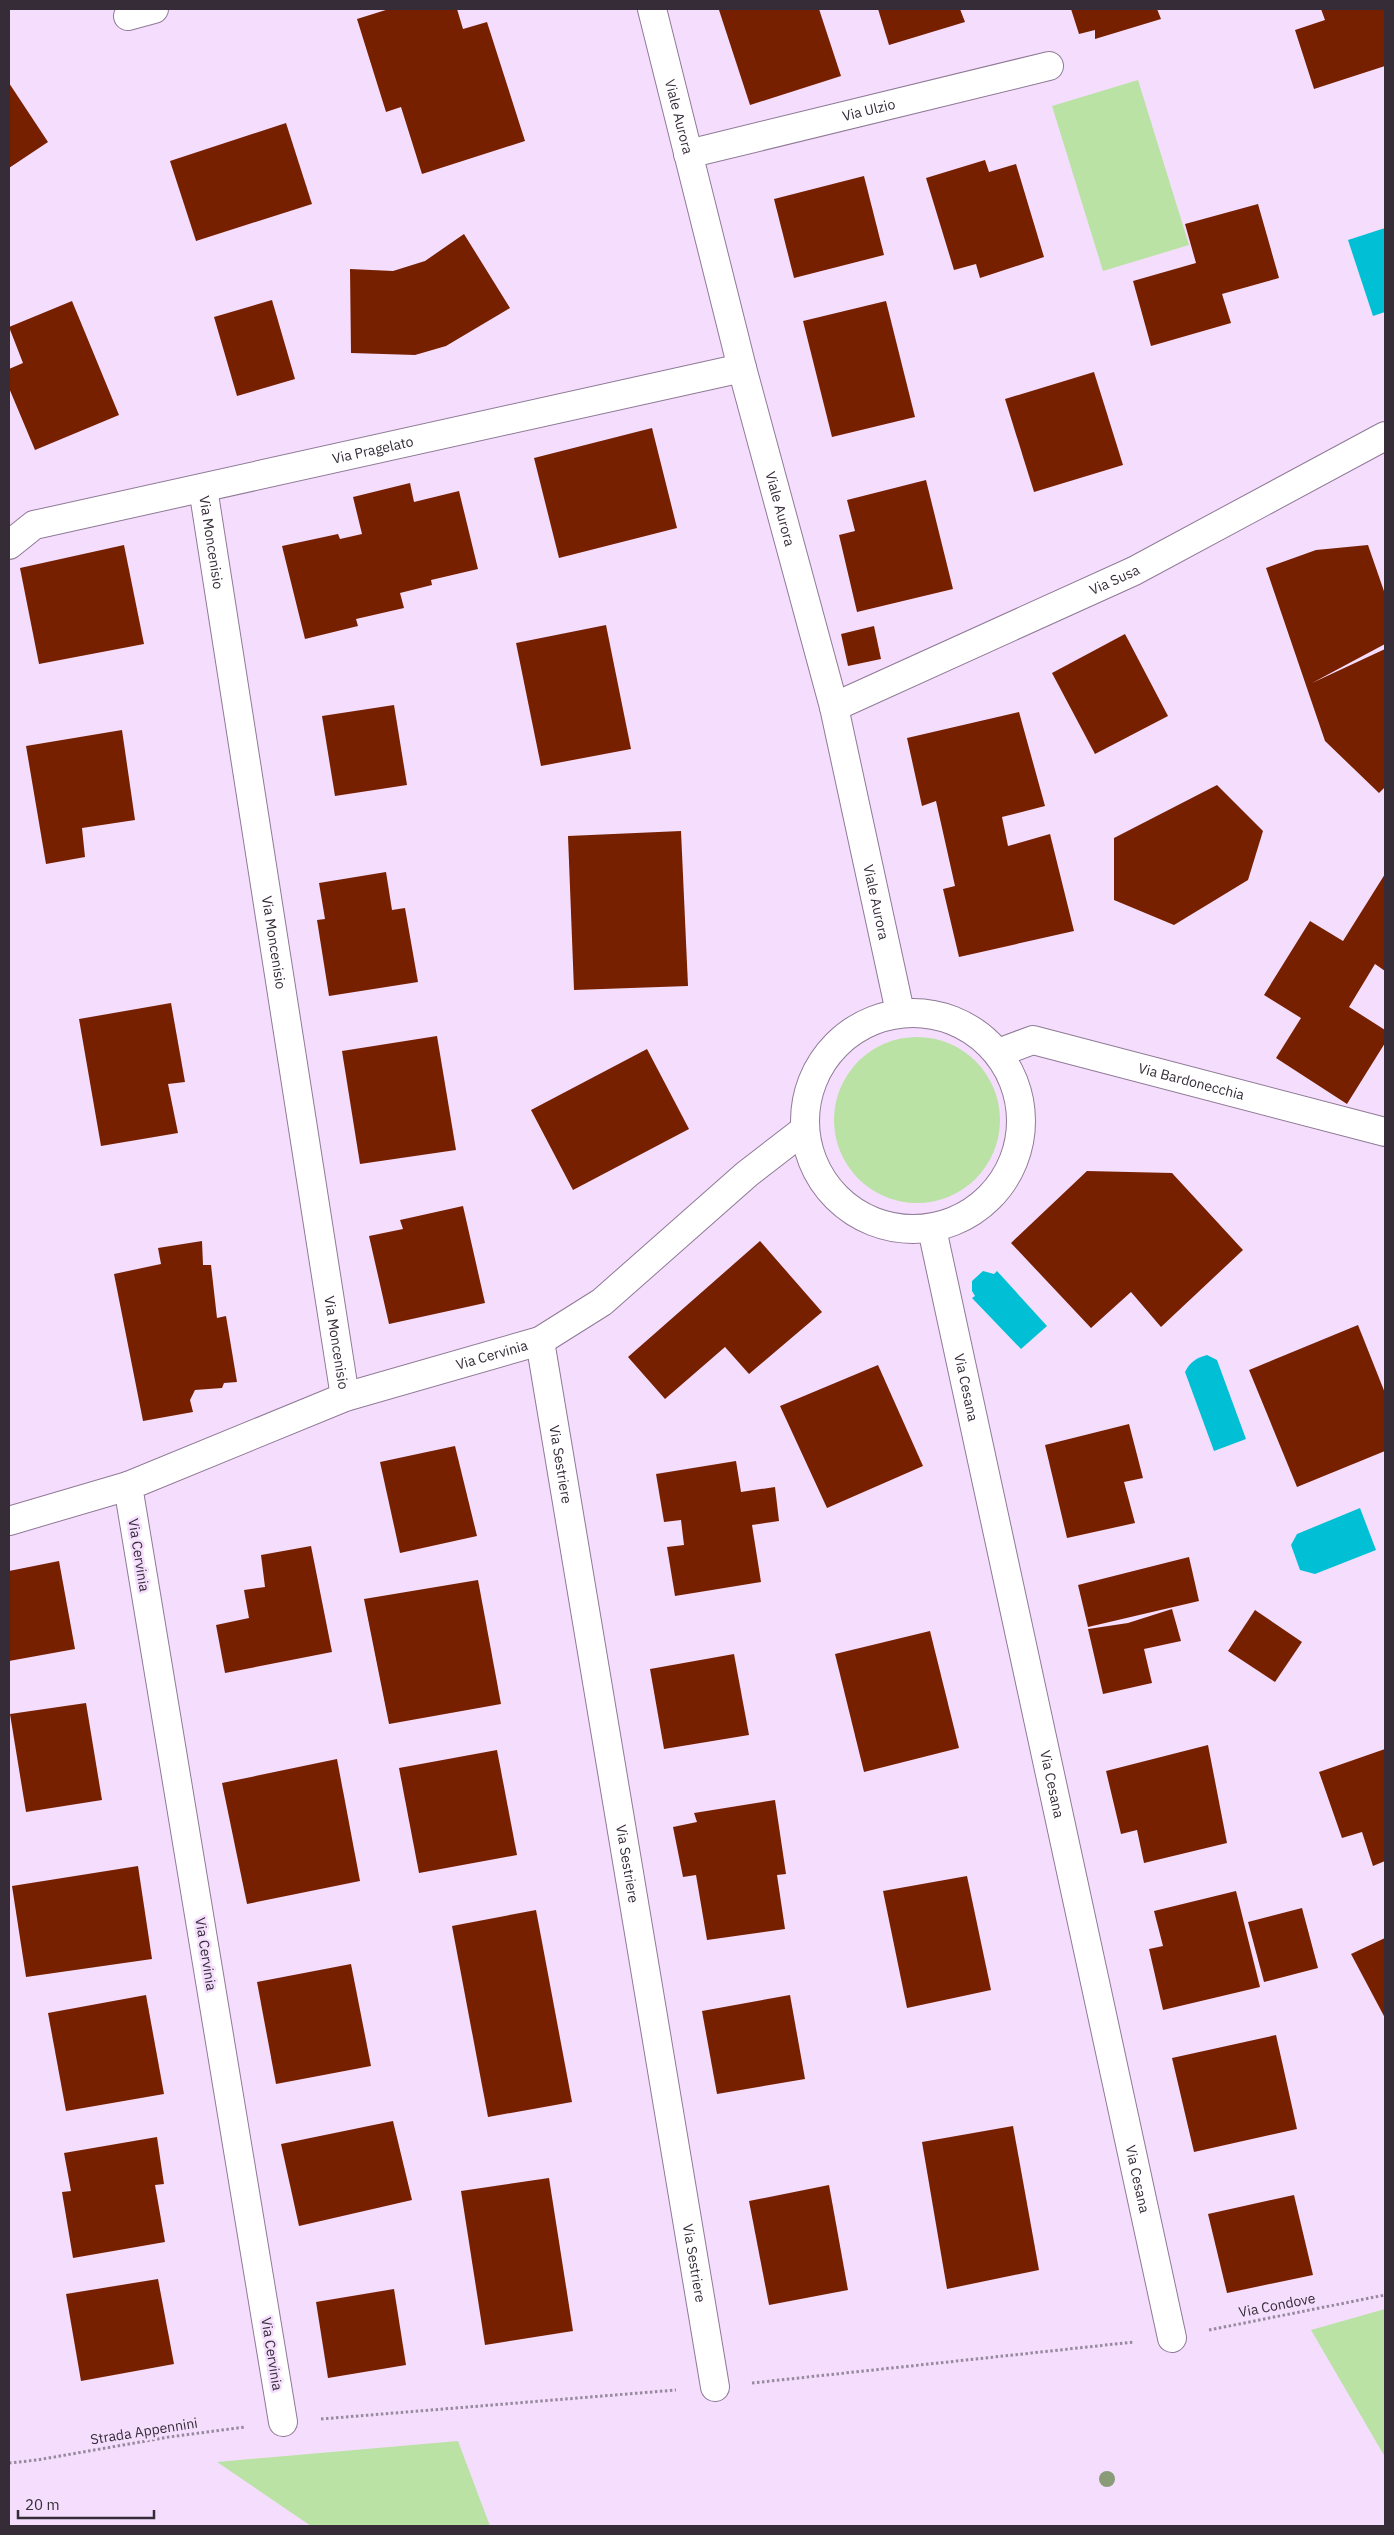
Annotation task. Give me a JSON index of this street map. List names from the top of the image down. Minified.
{"streets":{"street":["Via Ulzio","Viale Aurora","Via Pragelato","Via Moncenisio","Via Susa","Via Bardonecchia","Via Cervinia","Via Cesana","Via Sestriere"],"path":["Via Condove","Strada Appennini"]},"crossings":[["Via Ulzio","Viale Aurora"],["Viale Aurora","Via Pragelato"],["Viale Aurora","Via Susa"],["Via Pragelato","Via Moncenisio"],["Via Moncenisio","Via Cervinia"],["Via Cervinia","Via Sestriere"],["Via Cervinia","Strada Appennini"],["Via Cesana","Via Condove"]],"scale_bar":"20 m"}
